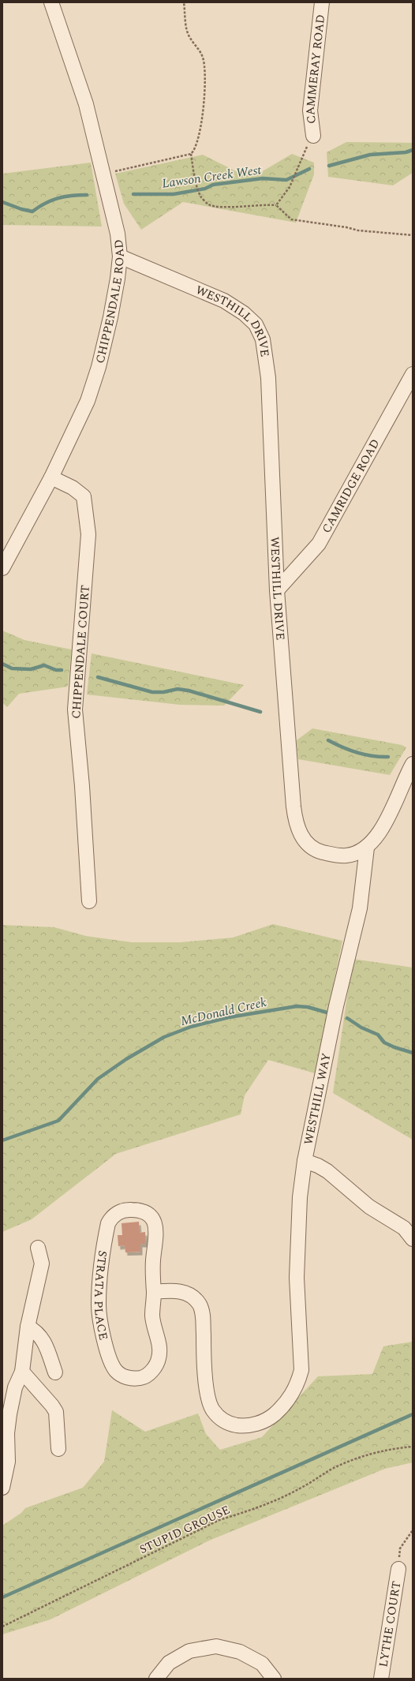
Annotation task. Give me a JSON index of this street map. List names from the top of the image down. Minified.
{"streets":{"street":["CAMMERAY ROAD","CHIPPENDALE ROAD","WESTHILL DRIVE","CAMRIDGE ROAD","CHIPPENDALE COURT","WESTHILL WAY","STRATA PLACE","LYTHE COURT"],"path":["STUPID GROUSE"]},"crossings":[["CHIPPENDALE ROAD","WESTHILL DRIVE"],["CHIPPENDALE ROAD","CHIPPENDALE COURT"],["WESTHILL DRIVE","CAMRIDGE ROAD"],["WESTHILL DRIVE","WESTHILL WAY"],["WESTHILL WAY","STRATA PLACE"]],"water":["Lawson Creek West","McDonald Creek"]}
